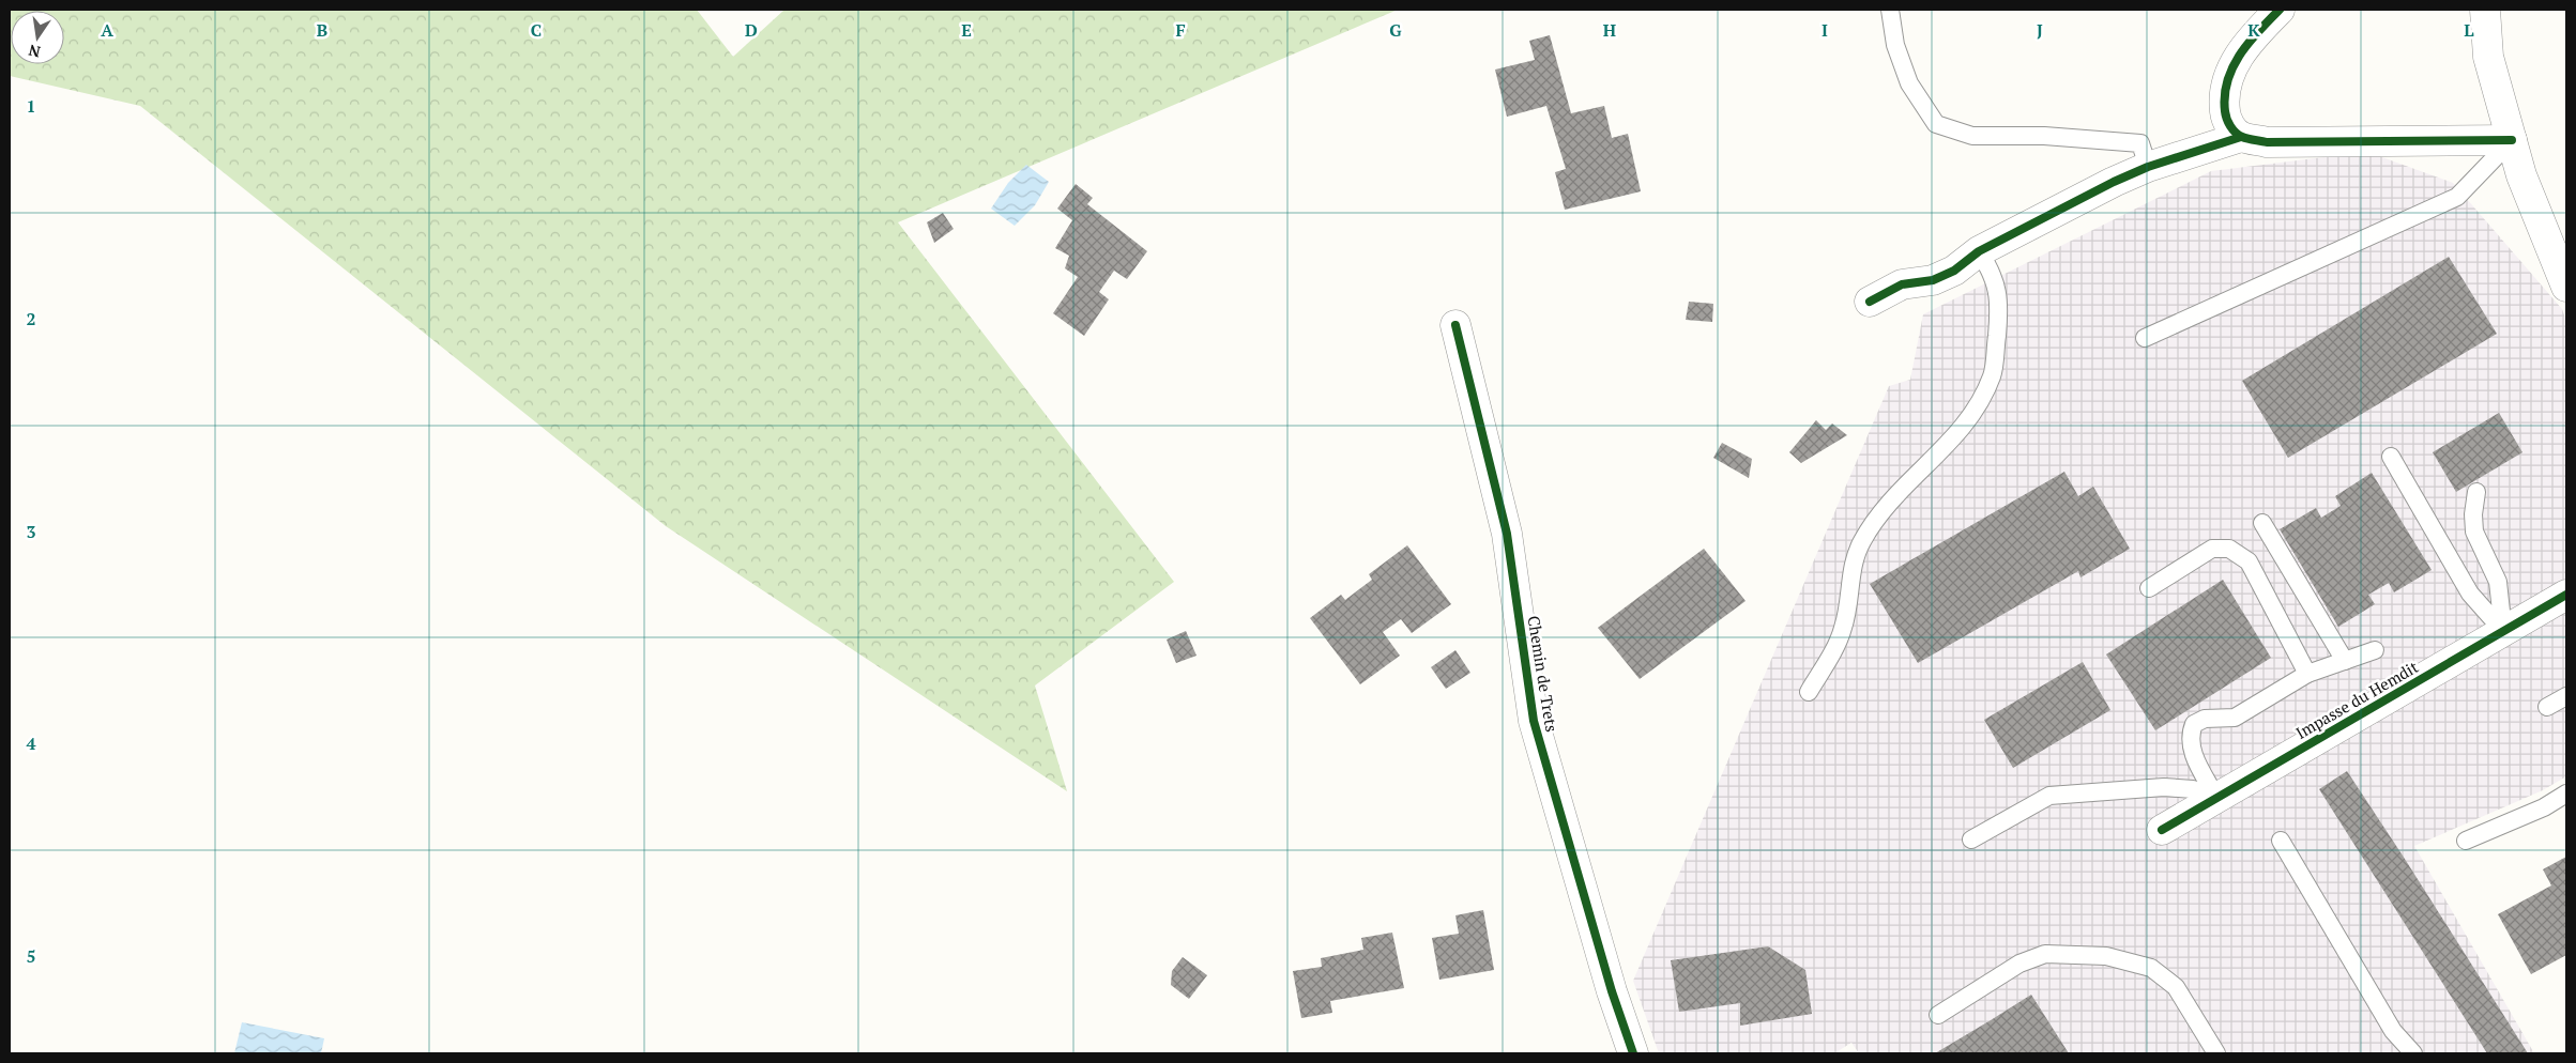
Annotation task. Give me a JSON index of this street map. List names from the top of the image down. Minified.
{"streets":{"street":["Chemin de Trets","Impasse du Hemdit"]},"north":"bottom","grid":{"columns":["A","B","C","D","E","F","G","H","I","J","K","L"],"rows":["1","2","3","4","5"]}}
